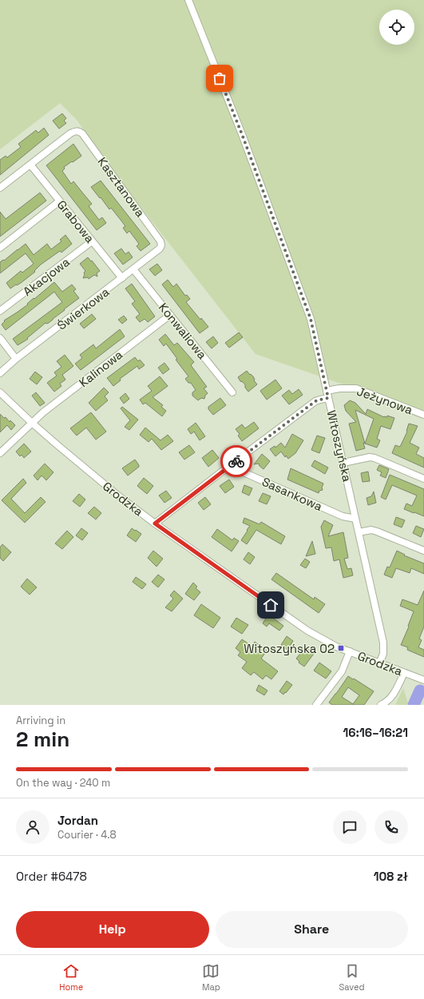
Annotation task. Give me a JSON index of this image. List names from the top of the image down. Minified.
{"streets":{"street":["Kasztanowa","Grabowa","Akacjowa","Świerkowa","Konwaliowa","Kalinowa","Jeżynowa","Witoszyńska","Sasankowa","Grodzka"]},"crossings":[["Kasztanowa","Grabowa"],["Kasztanowa","Świerkowa"],["Grabowa","Akacjowa"],["Grabowa","Świerkowa"],["Świerkowa","Konwaliowa"],["Konwaliowa","Kalinowa"],["Kalinowa","Grodzka"],["Jeżynowa","Witoszyńska"],["Witoszyńska","Sasankowa"],["Witoszyńska","Grodzka"]],"places":{"transit":["Witoszyńska 02"]},"page":{"heading":["2 min","Arriving in","16:16–16:21"],"panel":["Jordan","Courier · 4.8","Order #6478","108 zł"],"bar":"On the way · 240 m","buttons":["Help","Share"],"tabs":["Home","Map","Saved"]}}
